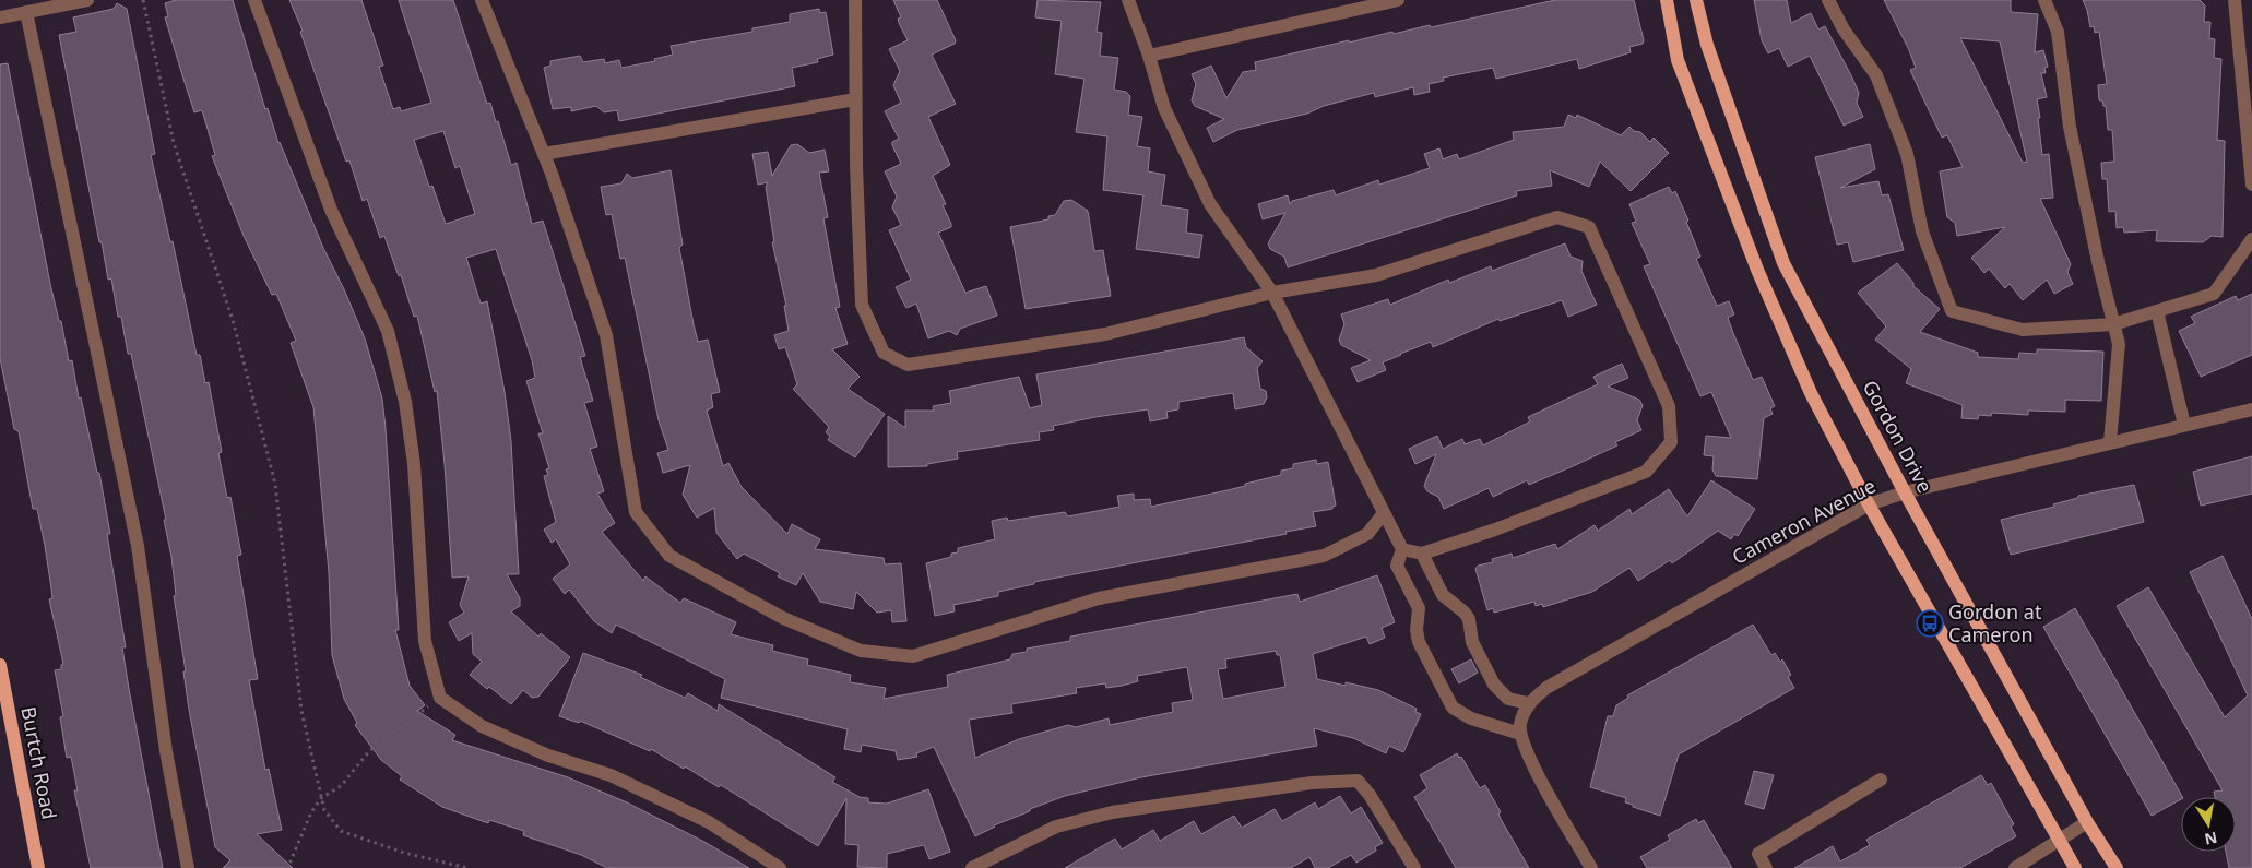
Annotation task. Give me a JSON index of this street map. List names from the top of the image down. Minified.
{"streets":{"main road":["Gordon Drive","Burtch Road"],"street":["Cameron Avenue"]},"crossings":[["Gordon Drive","Cameron Avenue"]],"places":{"bus stop":["Gordon at Cameron"]},"north":"bottom"}
